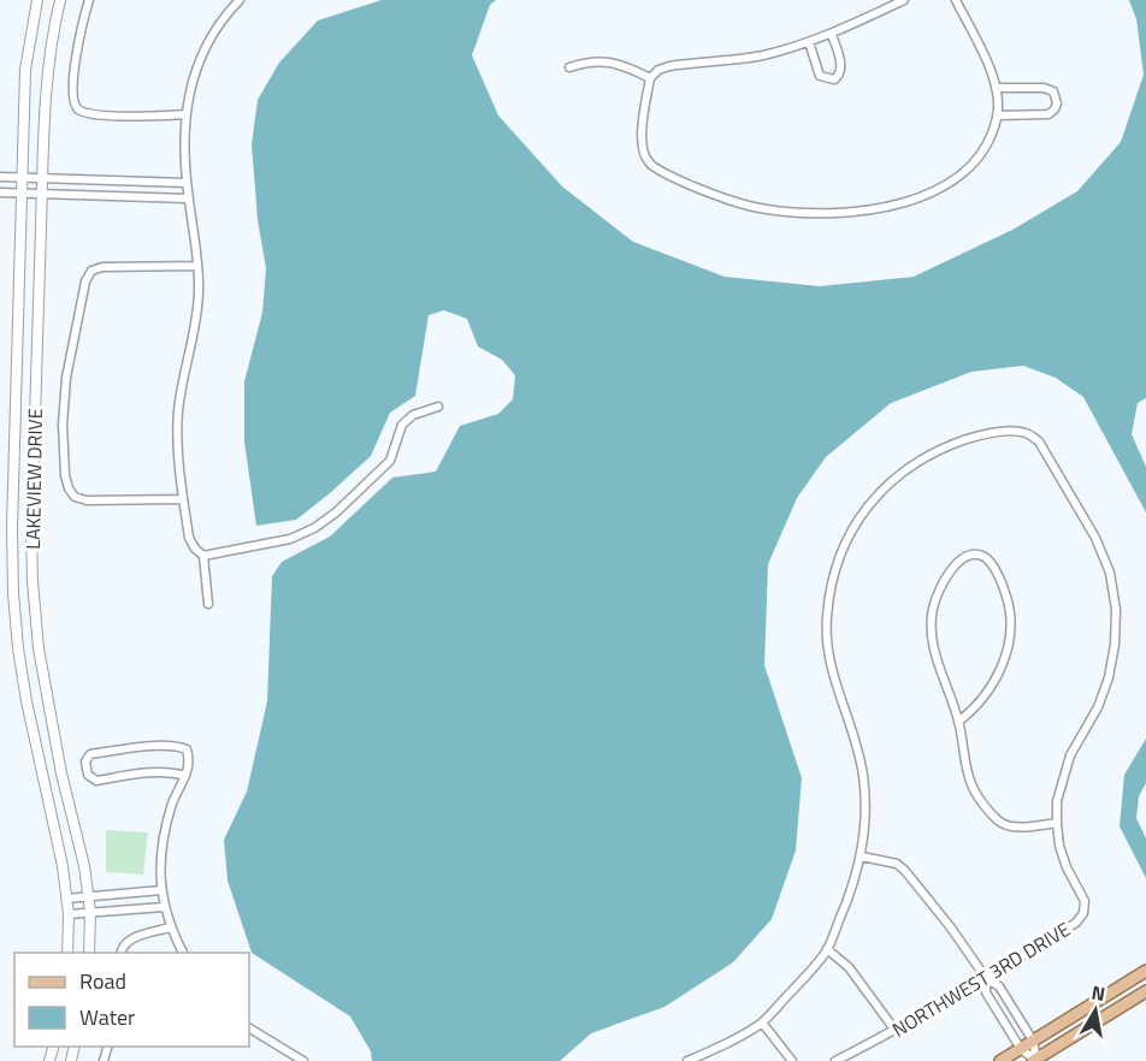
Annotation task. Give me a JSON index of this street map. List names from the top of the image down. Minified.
{"streets":{"street":["LAKEVIEW DRIVE","NORTHWEST 3RD DRIVE"]},"legend":["Road","Water"],"north":"top"}
